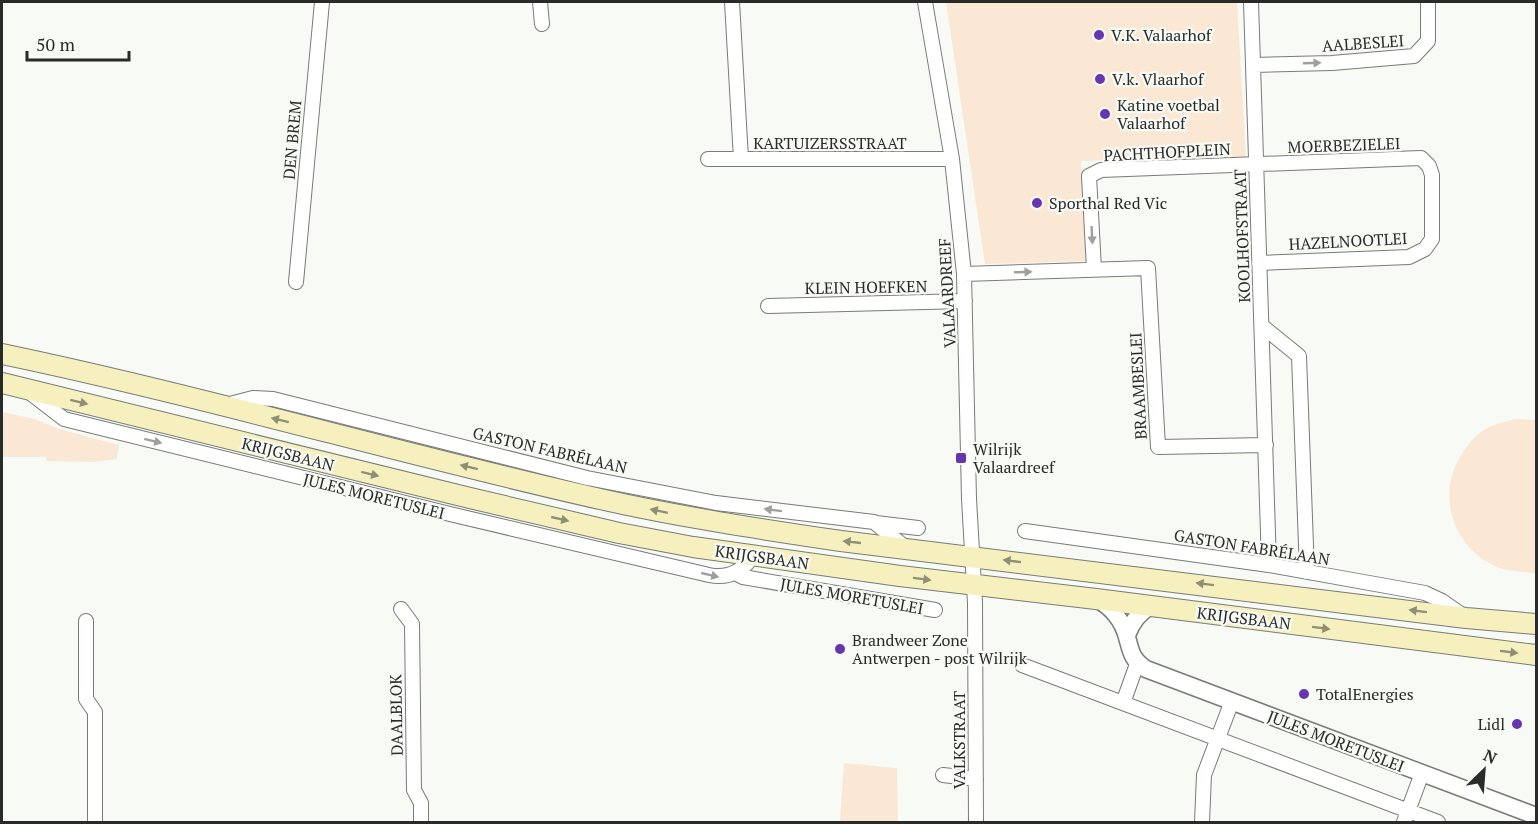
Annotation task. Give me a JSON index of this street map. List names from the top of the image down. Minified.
{"streets":{"main road":["KRIJGSBAAN"],"street":["AALBESLEI","DEN BREM","KARTUIZERSSTRAAT","MOERBEZIELEI","PACHTHOFPLEIN","KOOLHOFSTRAAT","HAZELNOOTLEI","KLEIN HOEFKEN","VALAARDREEF","BRAAMBESLEI","GASTON FABRÉLAAN","JULES MORETUSLEI","DAALBLOK","VALKSTRAAT"]},"crossings":[["AALBESLEI","KOOLHOFSTRAAT"],["KARTUIZERSSTRAAT","VALAARDREEF"],["MOERBEZIELEI","PACHTHOFPLEIN"],["MOERBEZIELEI","KOOLHOFSTRAAT"],["MOERBEZIELEI","HAZELNOOTLEI"],["PACHTHOFPLEIN","KOOLHOFSTRAAT"],["PACHTHOFPLEIN","BRAAMBESLEI"],["KOOLHOFSTRAAT","HAZELNOOTLEI"],["KOOLHOFSTRAAT","BRAAMBESLEI"],["KOOLHOFSTRAAT","GASTON FABRÉLAAN"],["KLEIN HOEFKEN","VALAARDREEF"],["VALAARDREEF","KRIJGSBAAN"],["VALAARDREEF","VALKSTRAAT"],["GASTON FABRÉLAAN","KRIJGSBAAN"],["KRIJGSBAAN","JULES MORETUSLEI"],["KRIJGSBAAN","VALKSTRAAT"]],"one_way":["AALBESLEI","GASTON FABRÉLAAN","JULES MORETUSLEI"],"places":{"other":["V.K. Valaarhof","V.k. Vlaarhof","Katine voetbal Valaarhof","Sporthal Red Vic","Brandweer Zone Antwerpen - post Wilrijk","TotalEnergies","Lidl"],"transit":["Wilrijk Valaardreef"]},"scale_bar":"50 m","north":"top right"}
